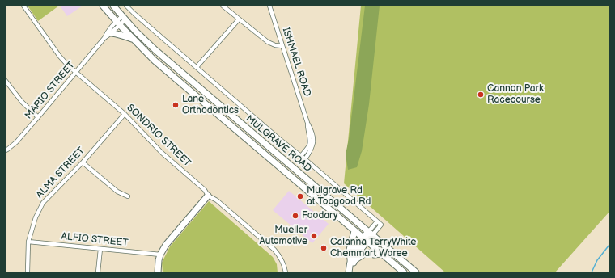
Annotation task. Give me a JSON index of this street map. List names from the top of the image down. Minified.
{"streets":{"main road":["MULGRAVE ROAD"],"street":["ISHMAEL ROAD","MARIO STREET","SONDRIO STREET","ALMA STREET","ALFIO STREET"]},"crossings":[["ISHMAEL ROAD","MULGRAVE ROAD"],["MARIO STREET","SONDRIO STREET"],["MARIO STREET","MULGRAVE ROAD"],["SONDRIO STREET","ALMA STREET"],["ALMA STREET","ALFIO STREET"]],"places":["Cannon Park Racecourse","Lane Orthodontics","Mulgrave Rd at Toogood Rd","Foodary","Mueller Automotive","Calanna TerryWhite Chemmart Woree"]}
